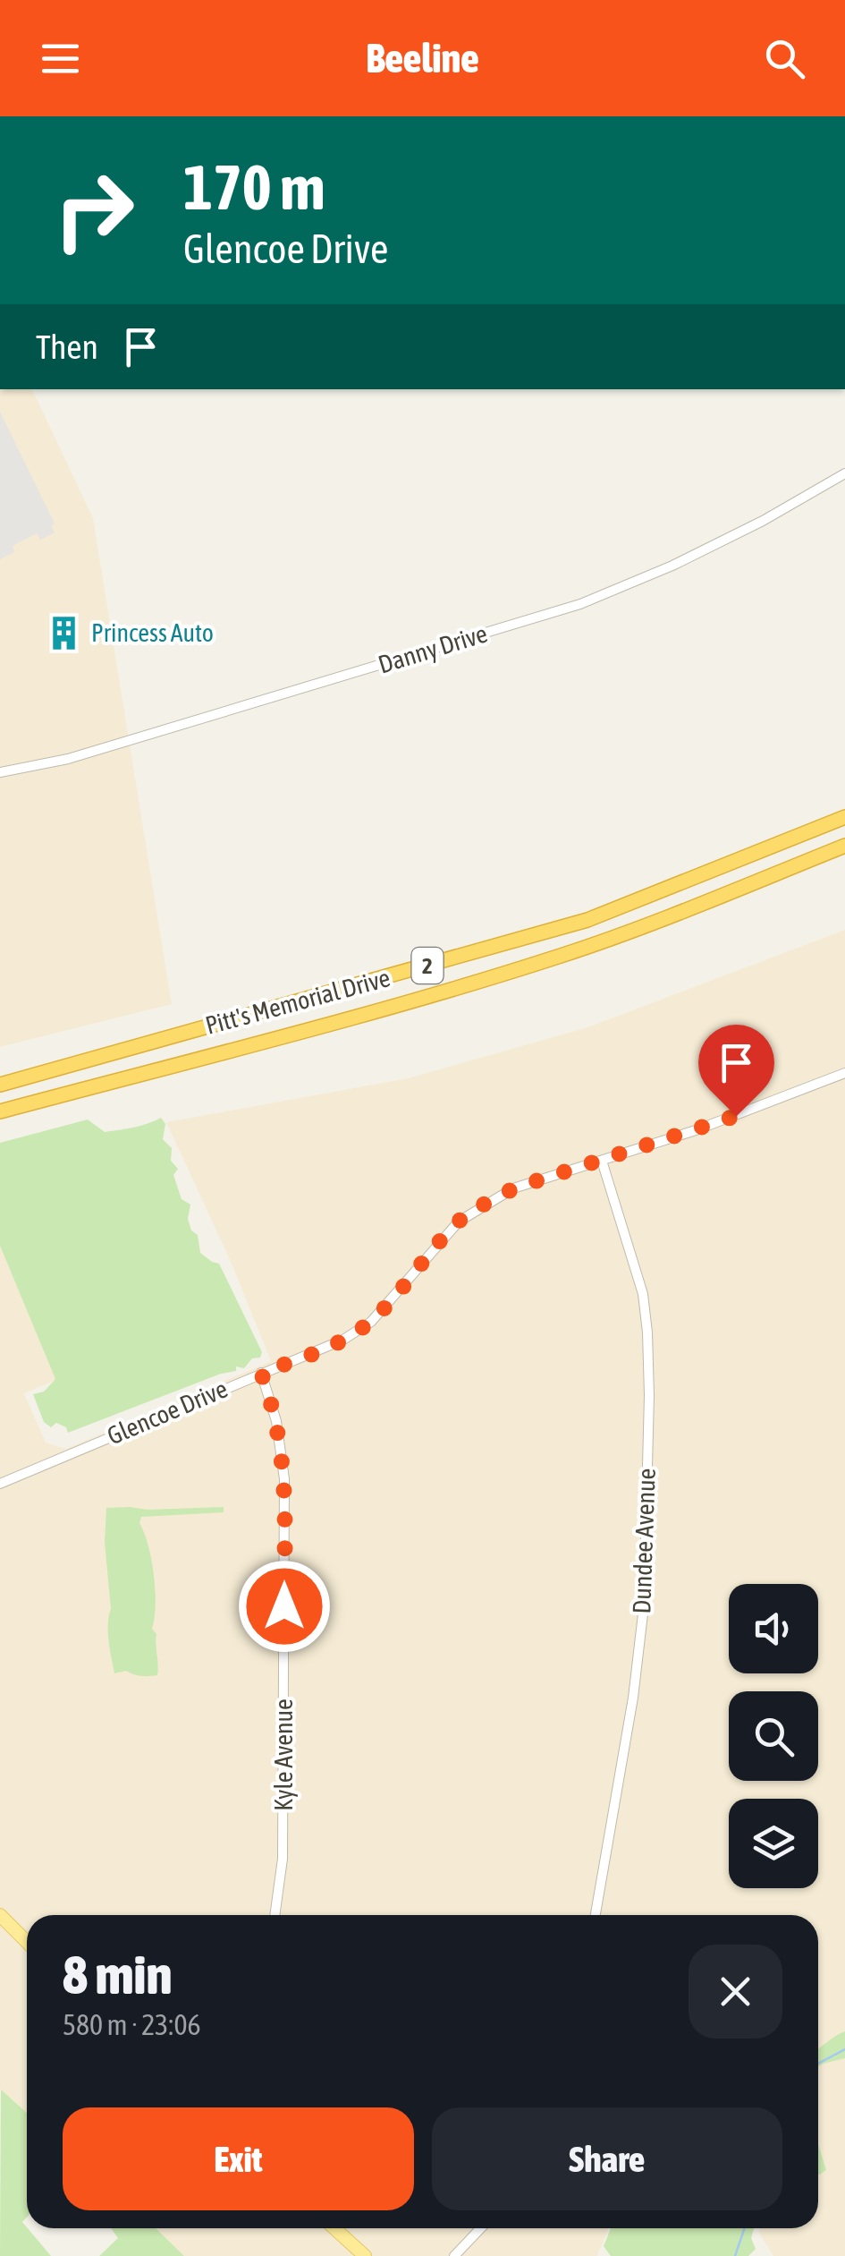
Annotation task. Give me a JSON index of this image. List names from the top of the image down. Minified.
{"streets":{"highway":["2","Pitt's Memorial Drive"],"street":["Danny Drive","Glencoe Drive","Dundee Avenue","Kyle Avenue"]},"crossings":[["Glencoe Drive","Dundee Avenue"],["Glencoe Drive","Kyle Avenue"]],"places":{"building":["Princess Auto"]},"page":{"header":"Beeline","turn":["170 m","Glencoe Drive"],"then":"Then","heading":["8 min","580 m · 23:06"],"buttons":["Exit","Share"]}}
